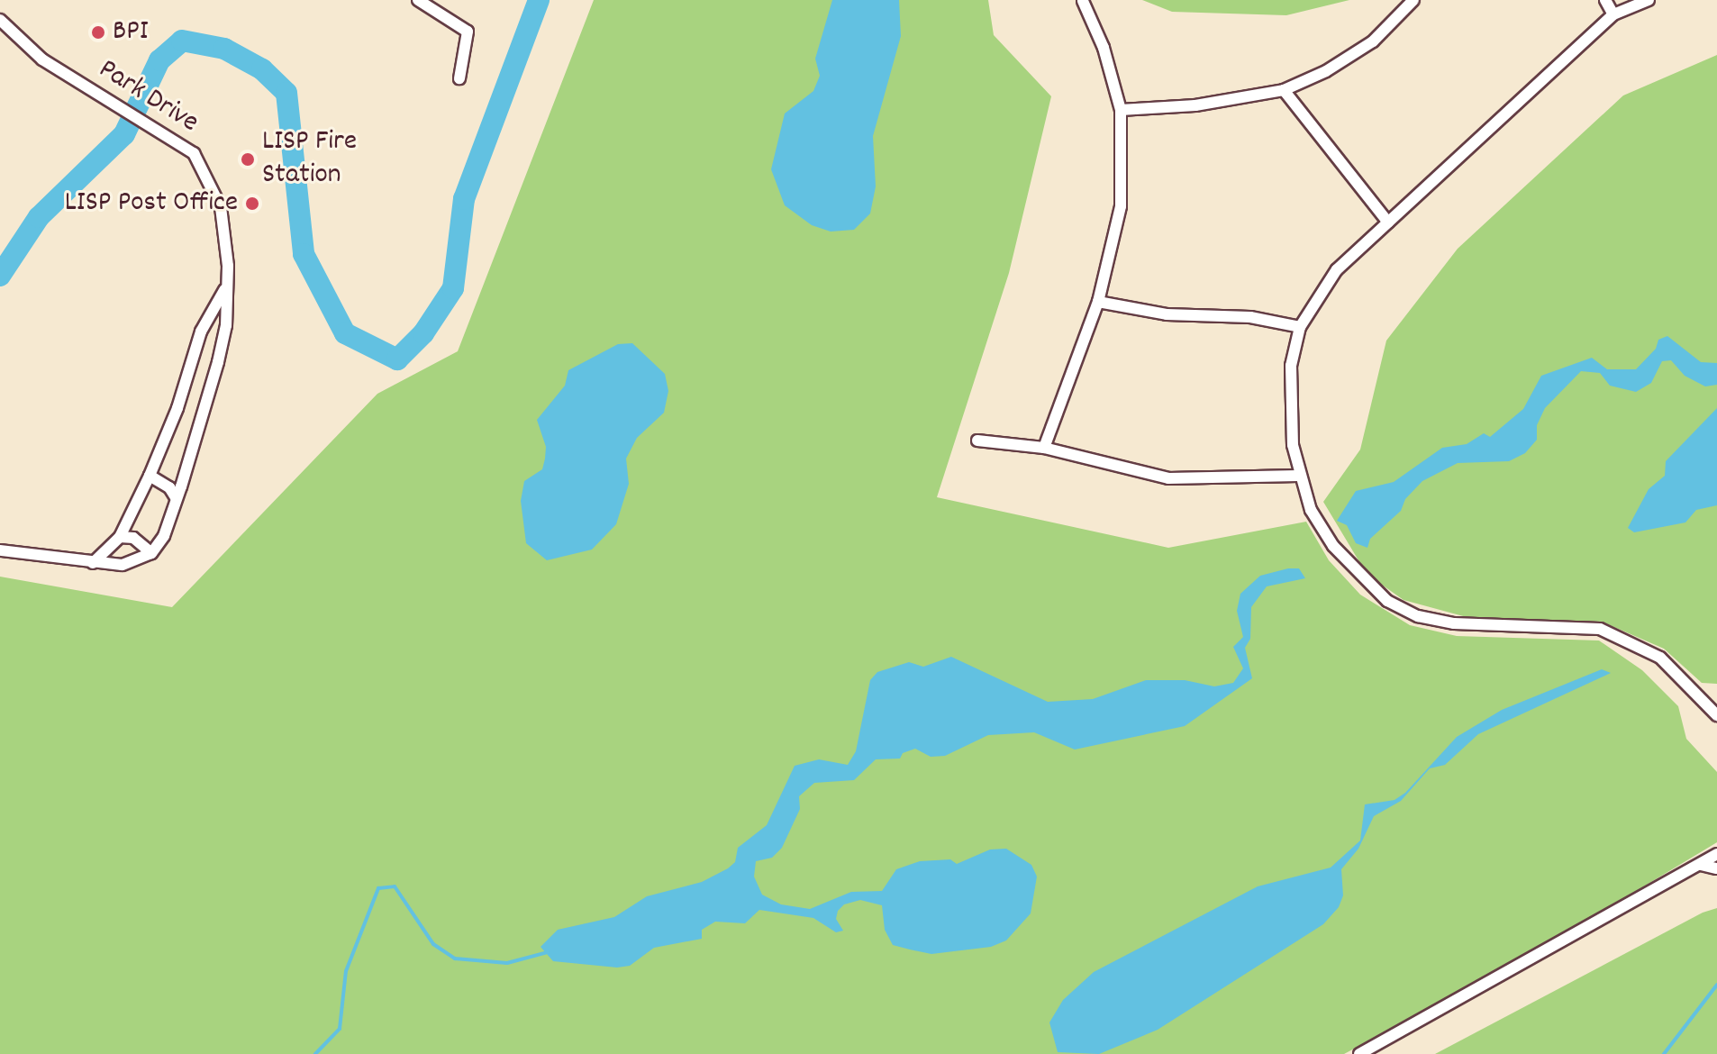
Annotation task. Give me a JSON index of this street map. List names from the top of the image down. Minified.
{"streets":{"street":["Park Drive"]},"places":["BPI","LISP Fire Station","LISP Post Office"]}
